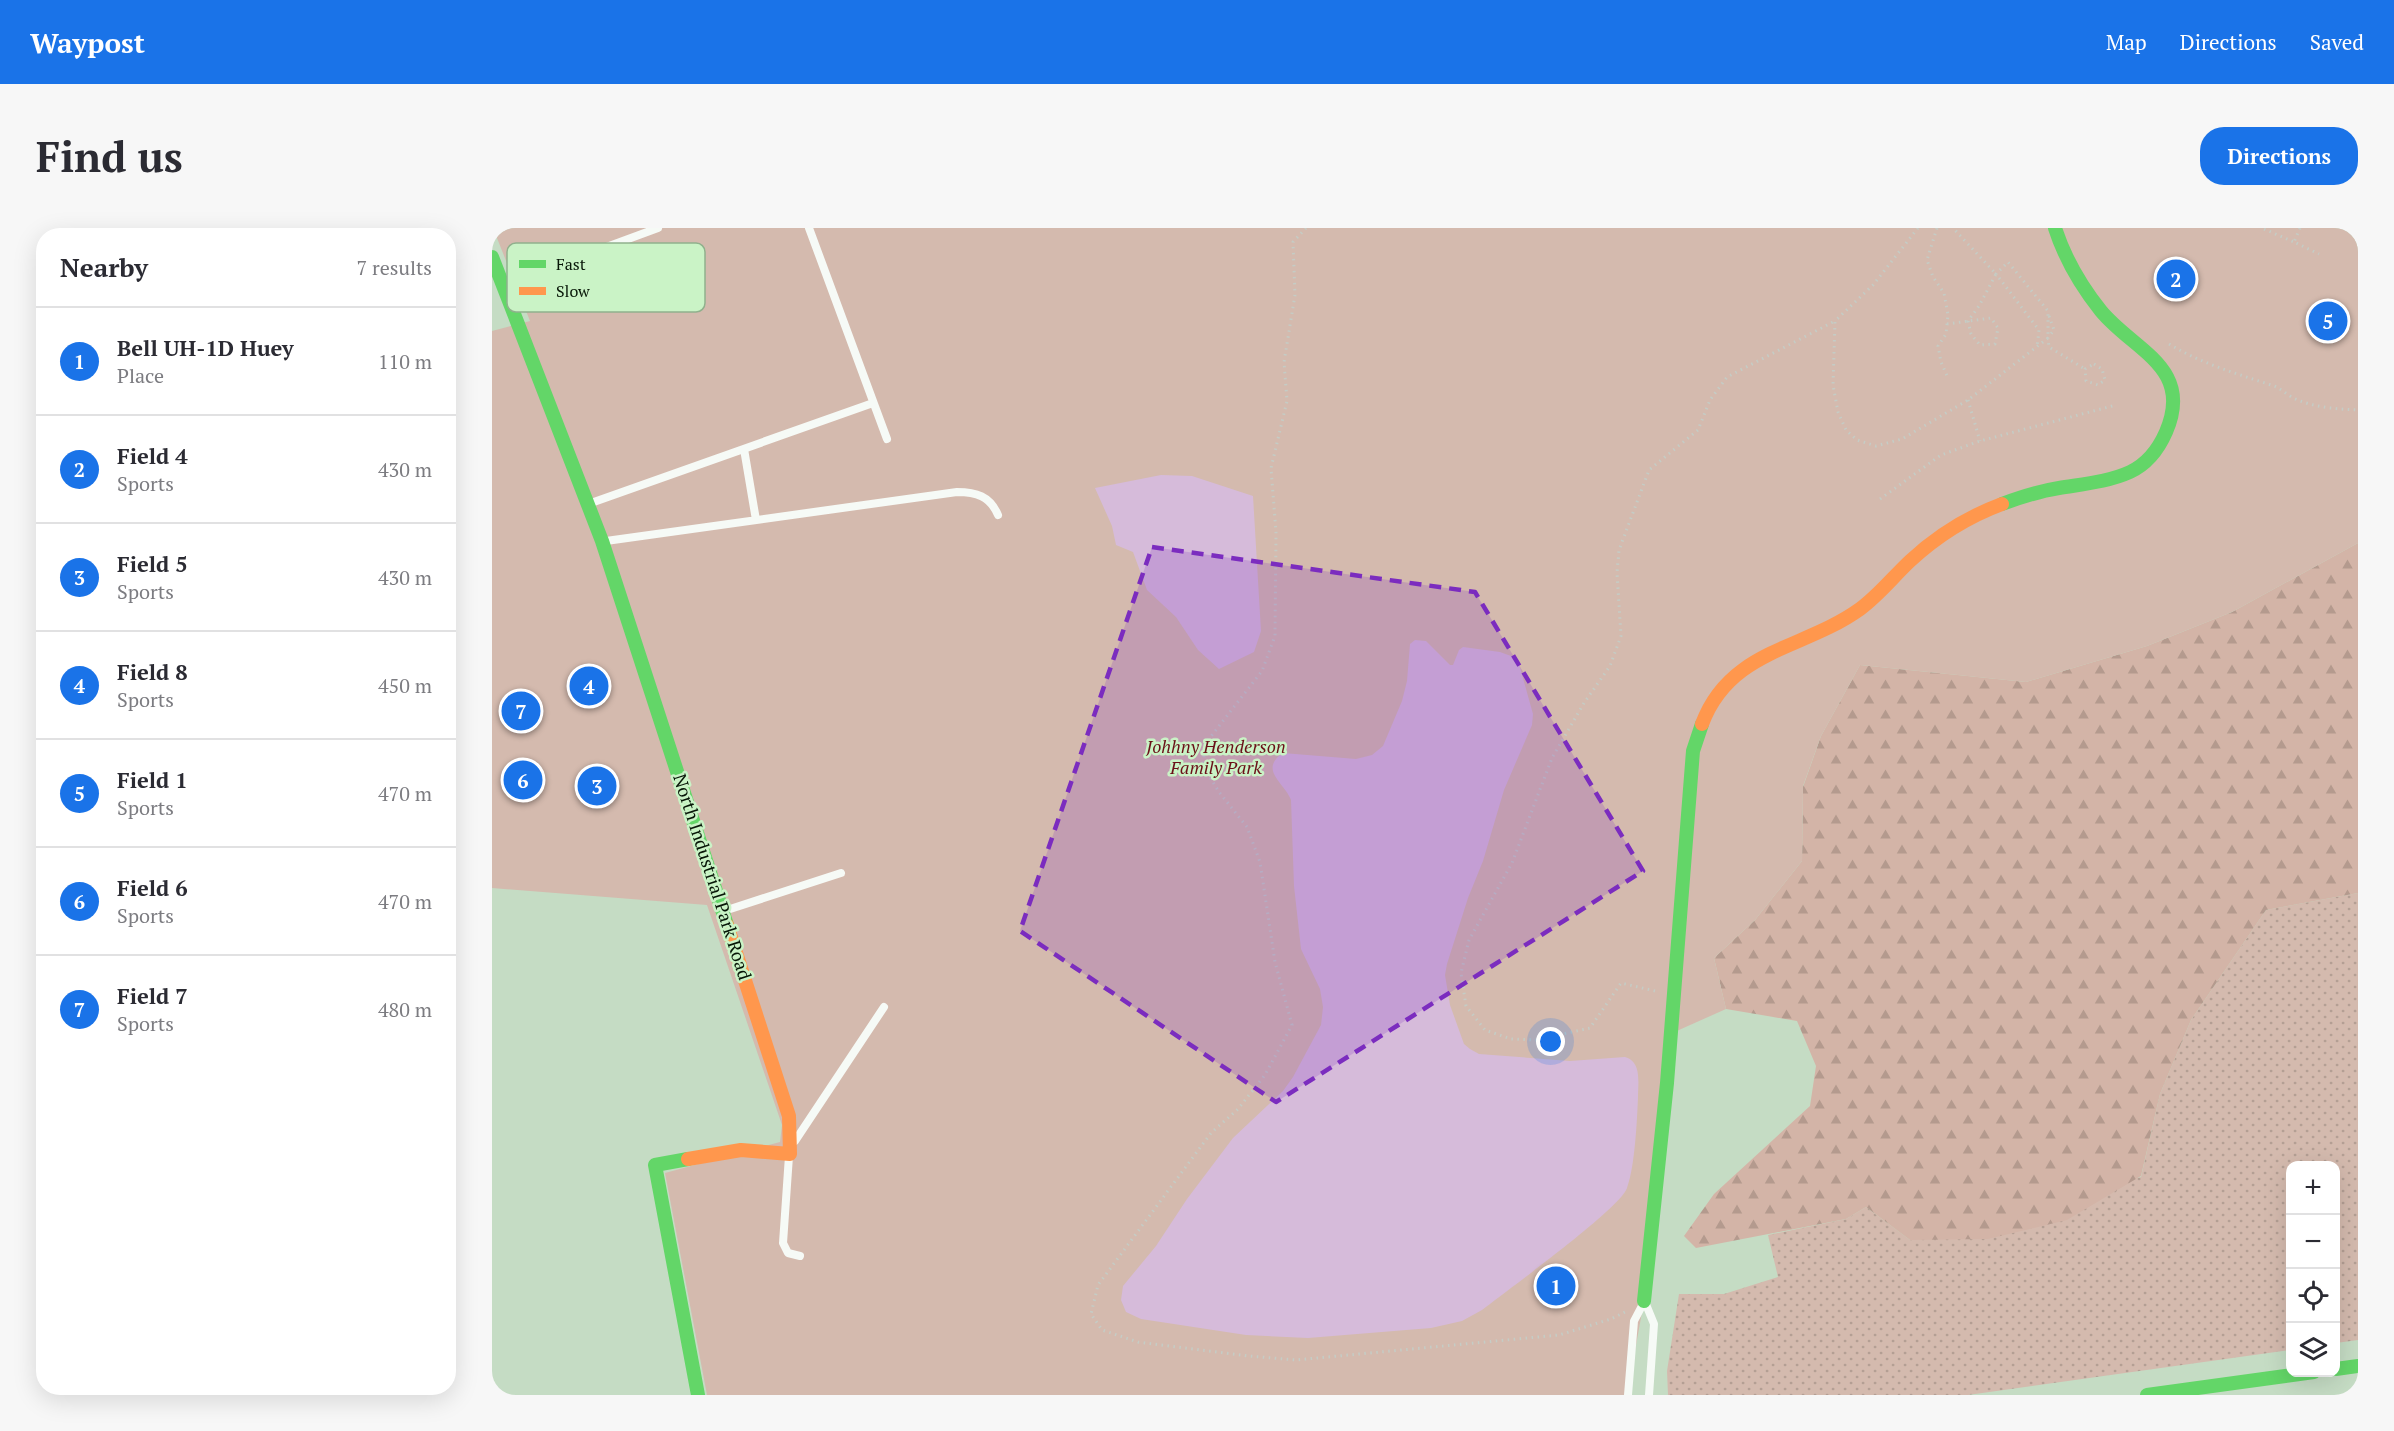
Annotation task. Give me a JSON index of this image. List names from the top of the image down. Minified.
{"streets":{"street":["North Industrial Park Road"]},"parks":["Johhny Henderson Family Park"],"legend":["Fast","Slow"],"page":{"header":"Waypost","nav":["Map","Directions","Saved"],"buttons":"Directions","title":"Find us","heading":["Nearby","7 results"],"pins":["2","5","4","7","6","3","1"],"list":[{"mark":"1","name":"Bell UH-1D Huey","note":"Place","value":"110 m"},{"mark":"2","name":"Field 4","note":"Sports","value":"430 m"},{"mark":"3","name":"Field 5","note":"Sports","value":"430 m"},{"mark":"4","name":"Field 8","note":"Sports","value":"450 m"},{"mark":"5","name":"Field 1","note":"Sports","value":"470 m"},{"mark":"6","name":"Field 6","note":"Sports","value":"470 m"},{"mark":"7","name":"Field 7","note":"Sports","value":"480 m"}],"map_buttons":["+","−"]}}
